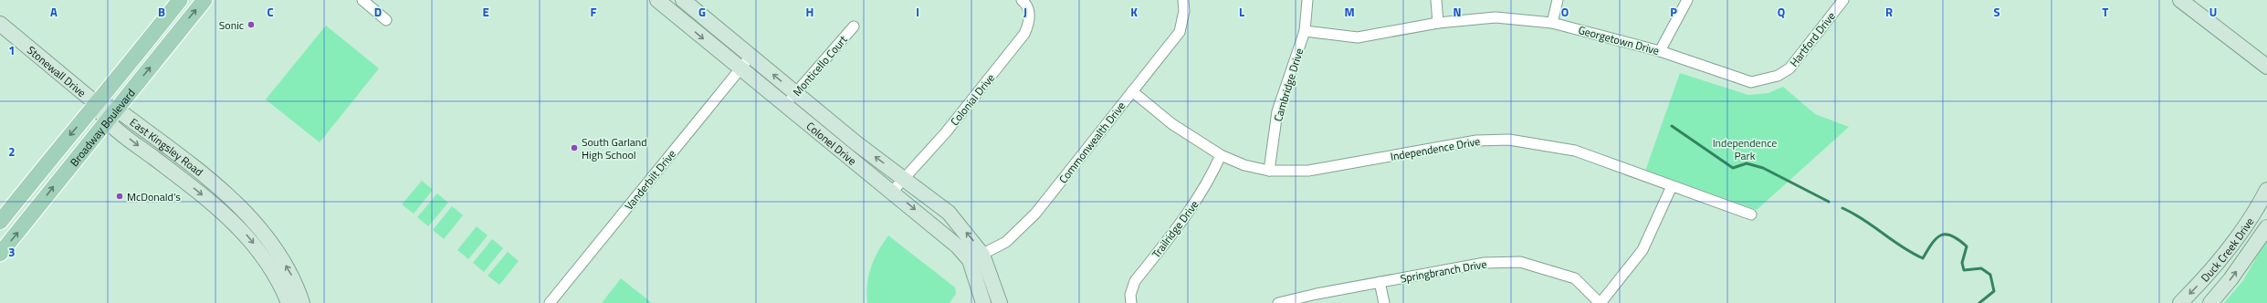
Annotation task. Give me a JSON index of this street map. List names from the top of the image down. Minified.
{"streets":{"main road":["Broadway Boulevard"],"street":["Hartford Drive","Georgetown Drive","Monticello Court","Stonewall Drive","Cambridge Drive","Colonial Drive","Colonel Drive","Commonwealth Drive","East Kingsley Road","Independence Drive","Vanderbilt Drive","Trailridge Drive","Duck Creek Drive","Springbranch Drive"]},"crossings":[["Hartford Drive","Georgetown Drive"],["Georgetown Drive","Cambridge Drive"],["Monticello Court","Colonel Drive"],["Stonewall Drive","Broadway Boulevard"],["Stonewall Drive","East Kingsley Road"],["Cambridge Drive","Independence Drive"],["Colonial Drive","Colonel Drive"],["Broadway Boulevard","East Kingsley Road"],["Colonel Drive","Commonwealth Drive"],["Colonel Drive","Vanderbilt Drive"],["Commonwealth Drive","Independence Drive"],["Independence Drive","Trailridge Drive"]],"parks":["Independence Park"],"places":["Sonic","South Garland High School","McDonald's"],"grid":{"columns":["A","B","C","D","E","F","G","H","I","J","K","L","M","N","O","P","Q","R","S","T","U"],"rows":["1","2","3"]}}
